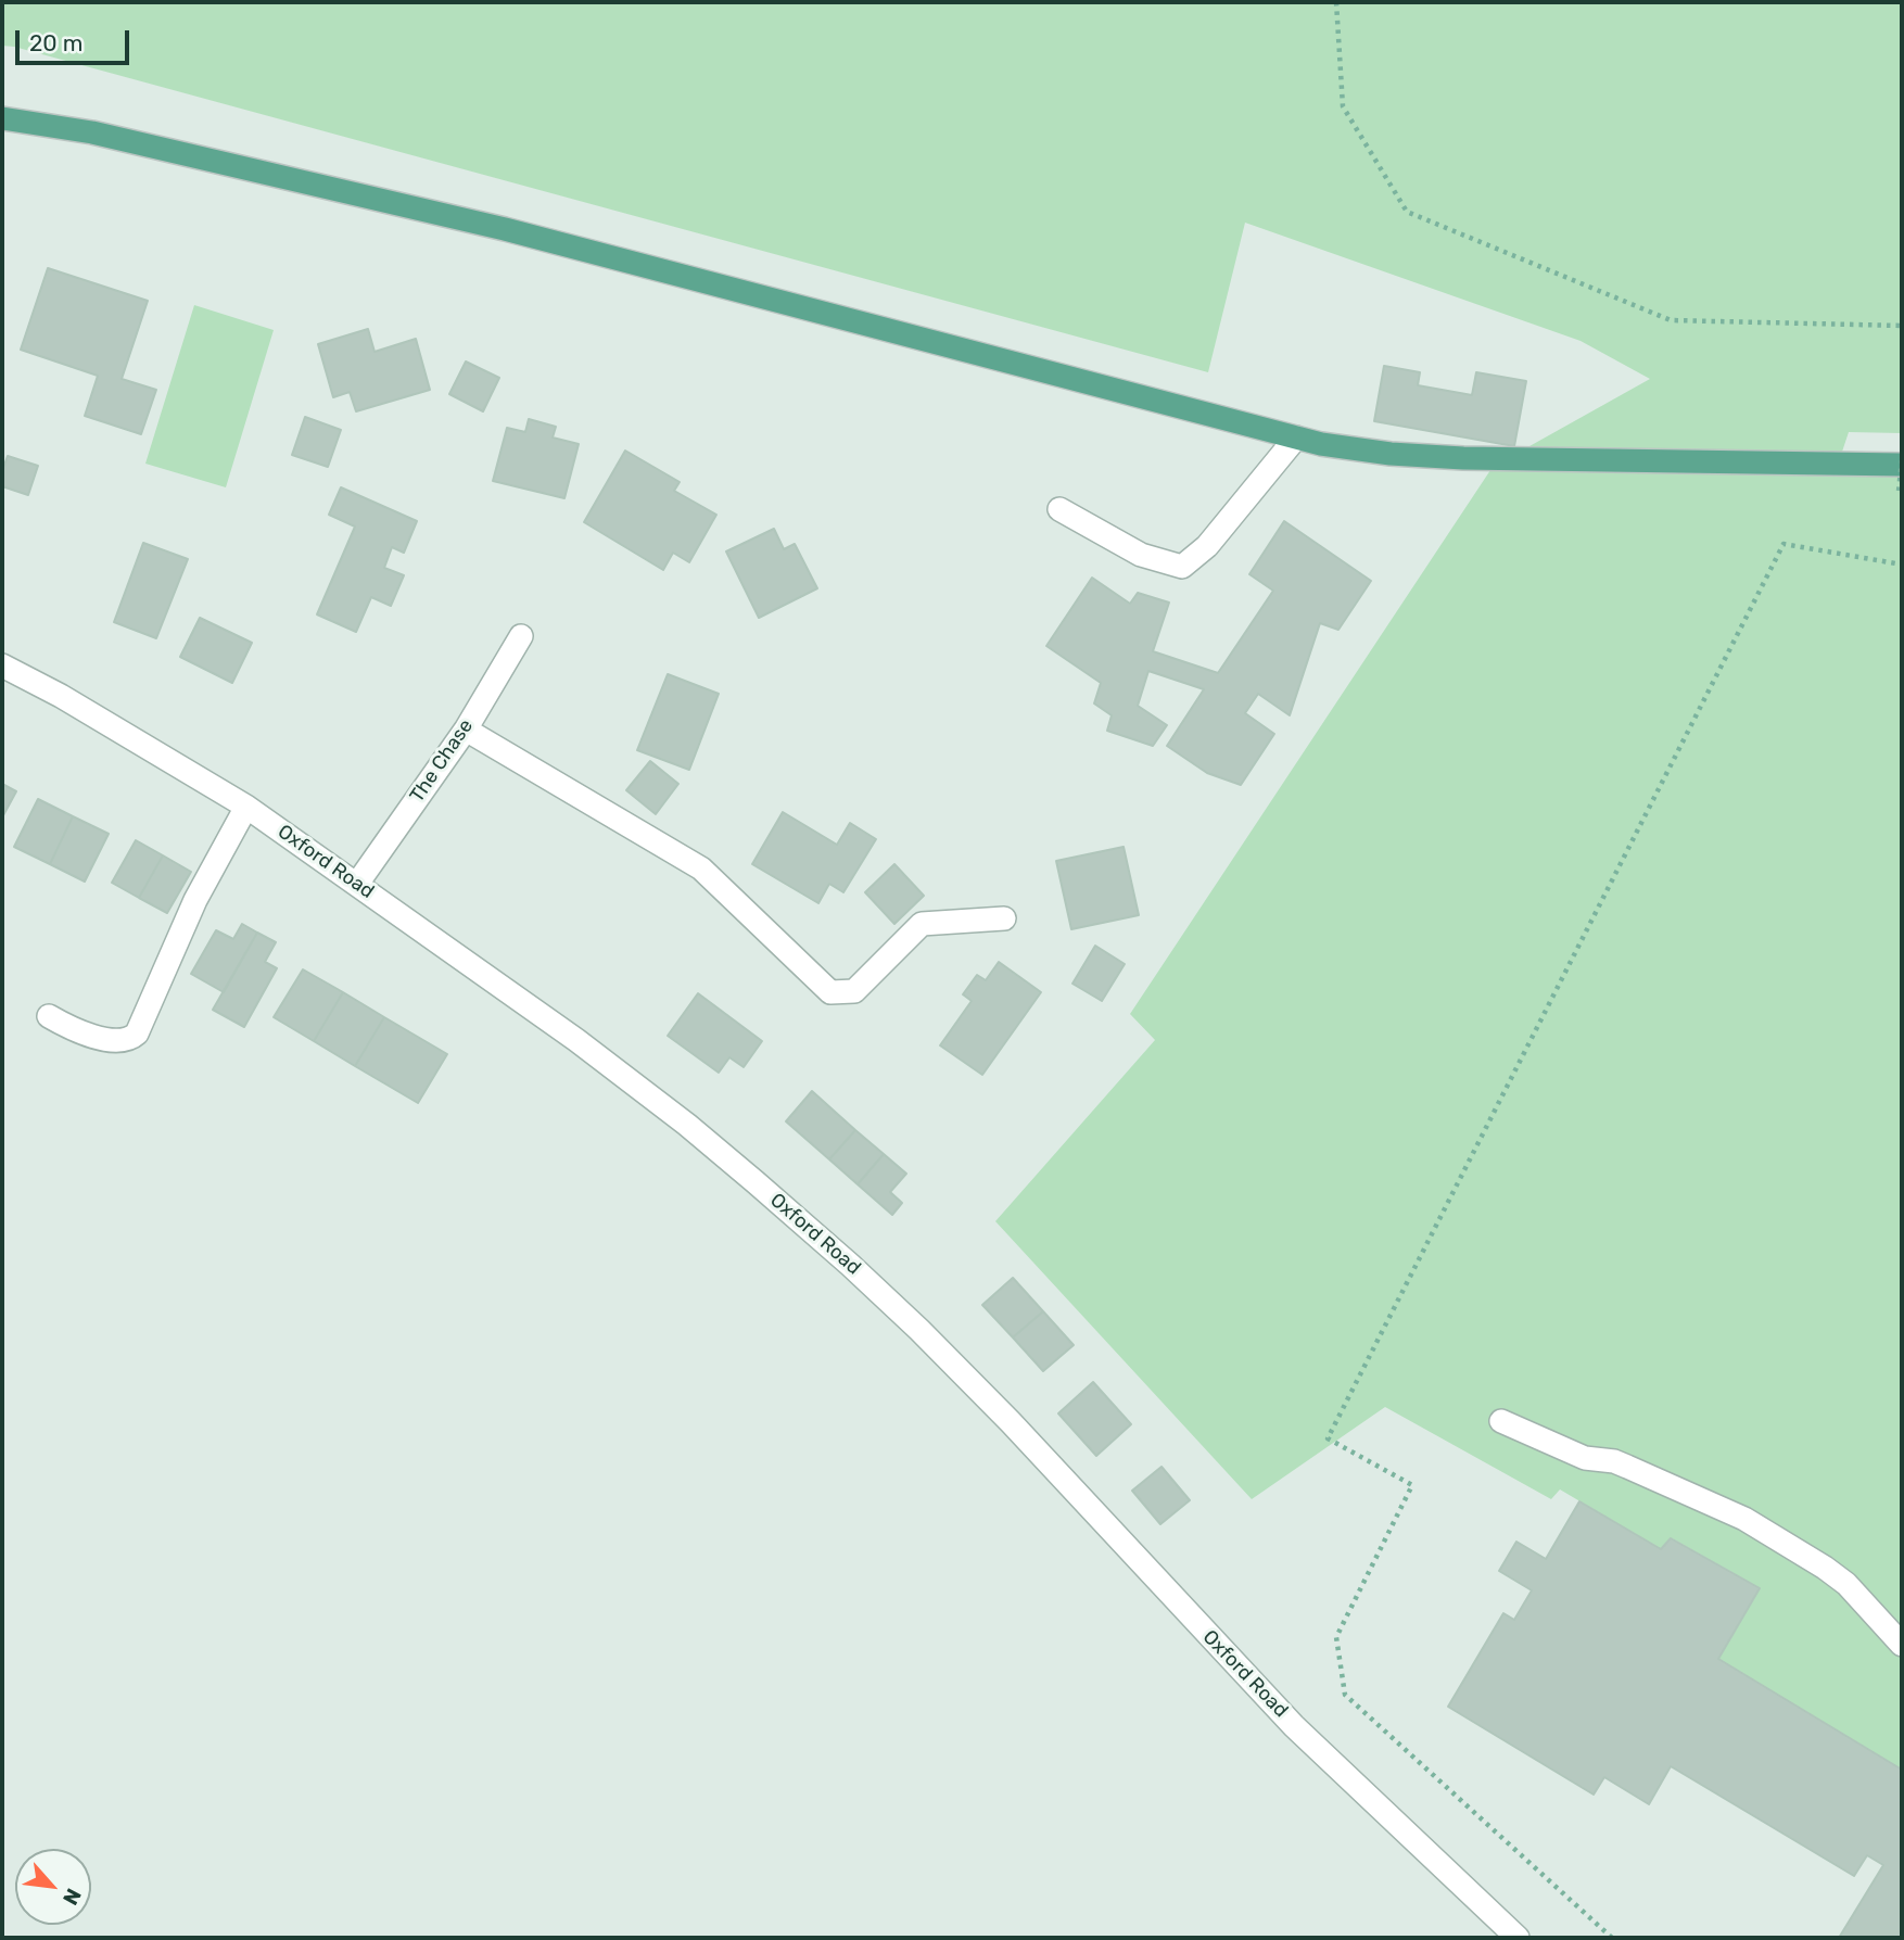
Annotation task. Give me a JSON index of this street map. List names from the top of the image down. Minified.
{"streets":{"street":["The Chase","Oxford Road"]},"crossings":[["The Chase","Oxford Road"]],"scale_bar":"20 m","north":"bottom right"}
